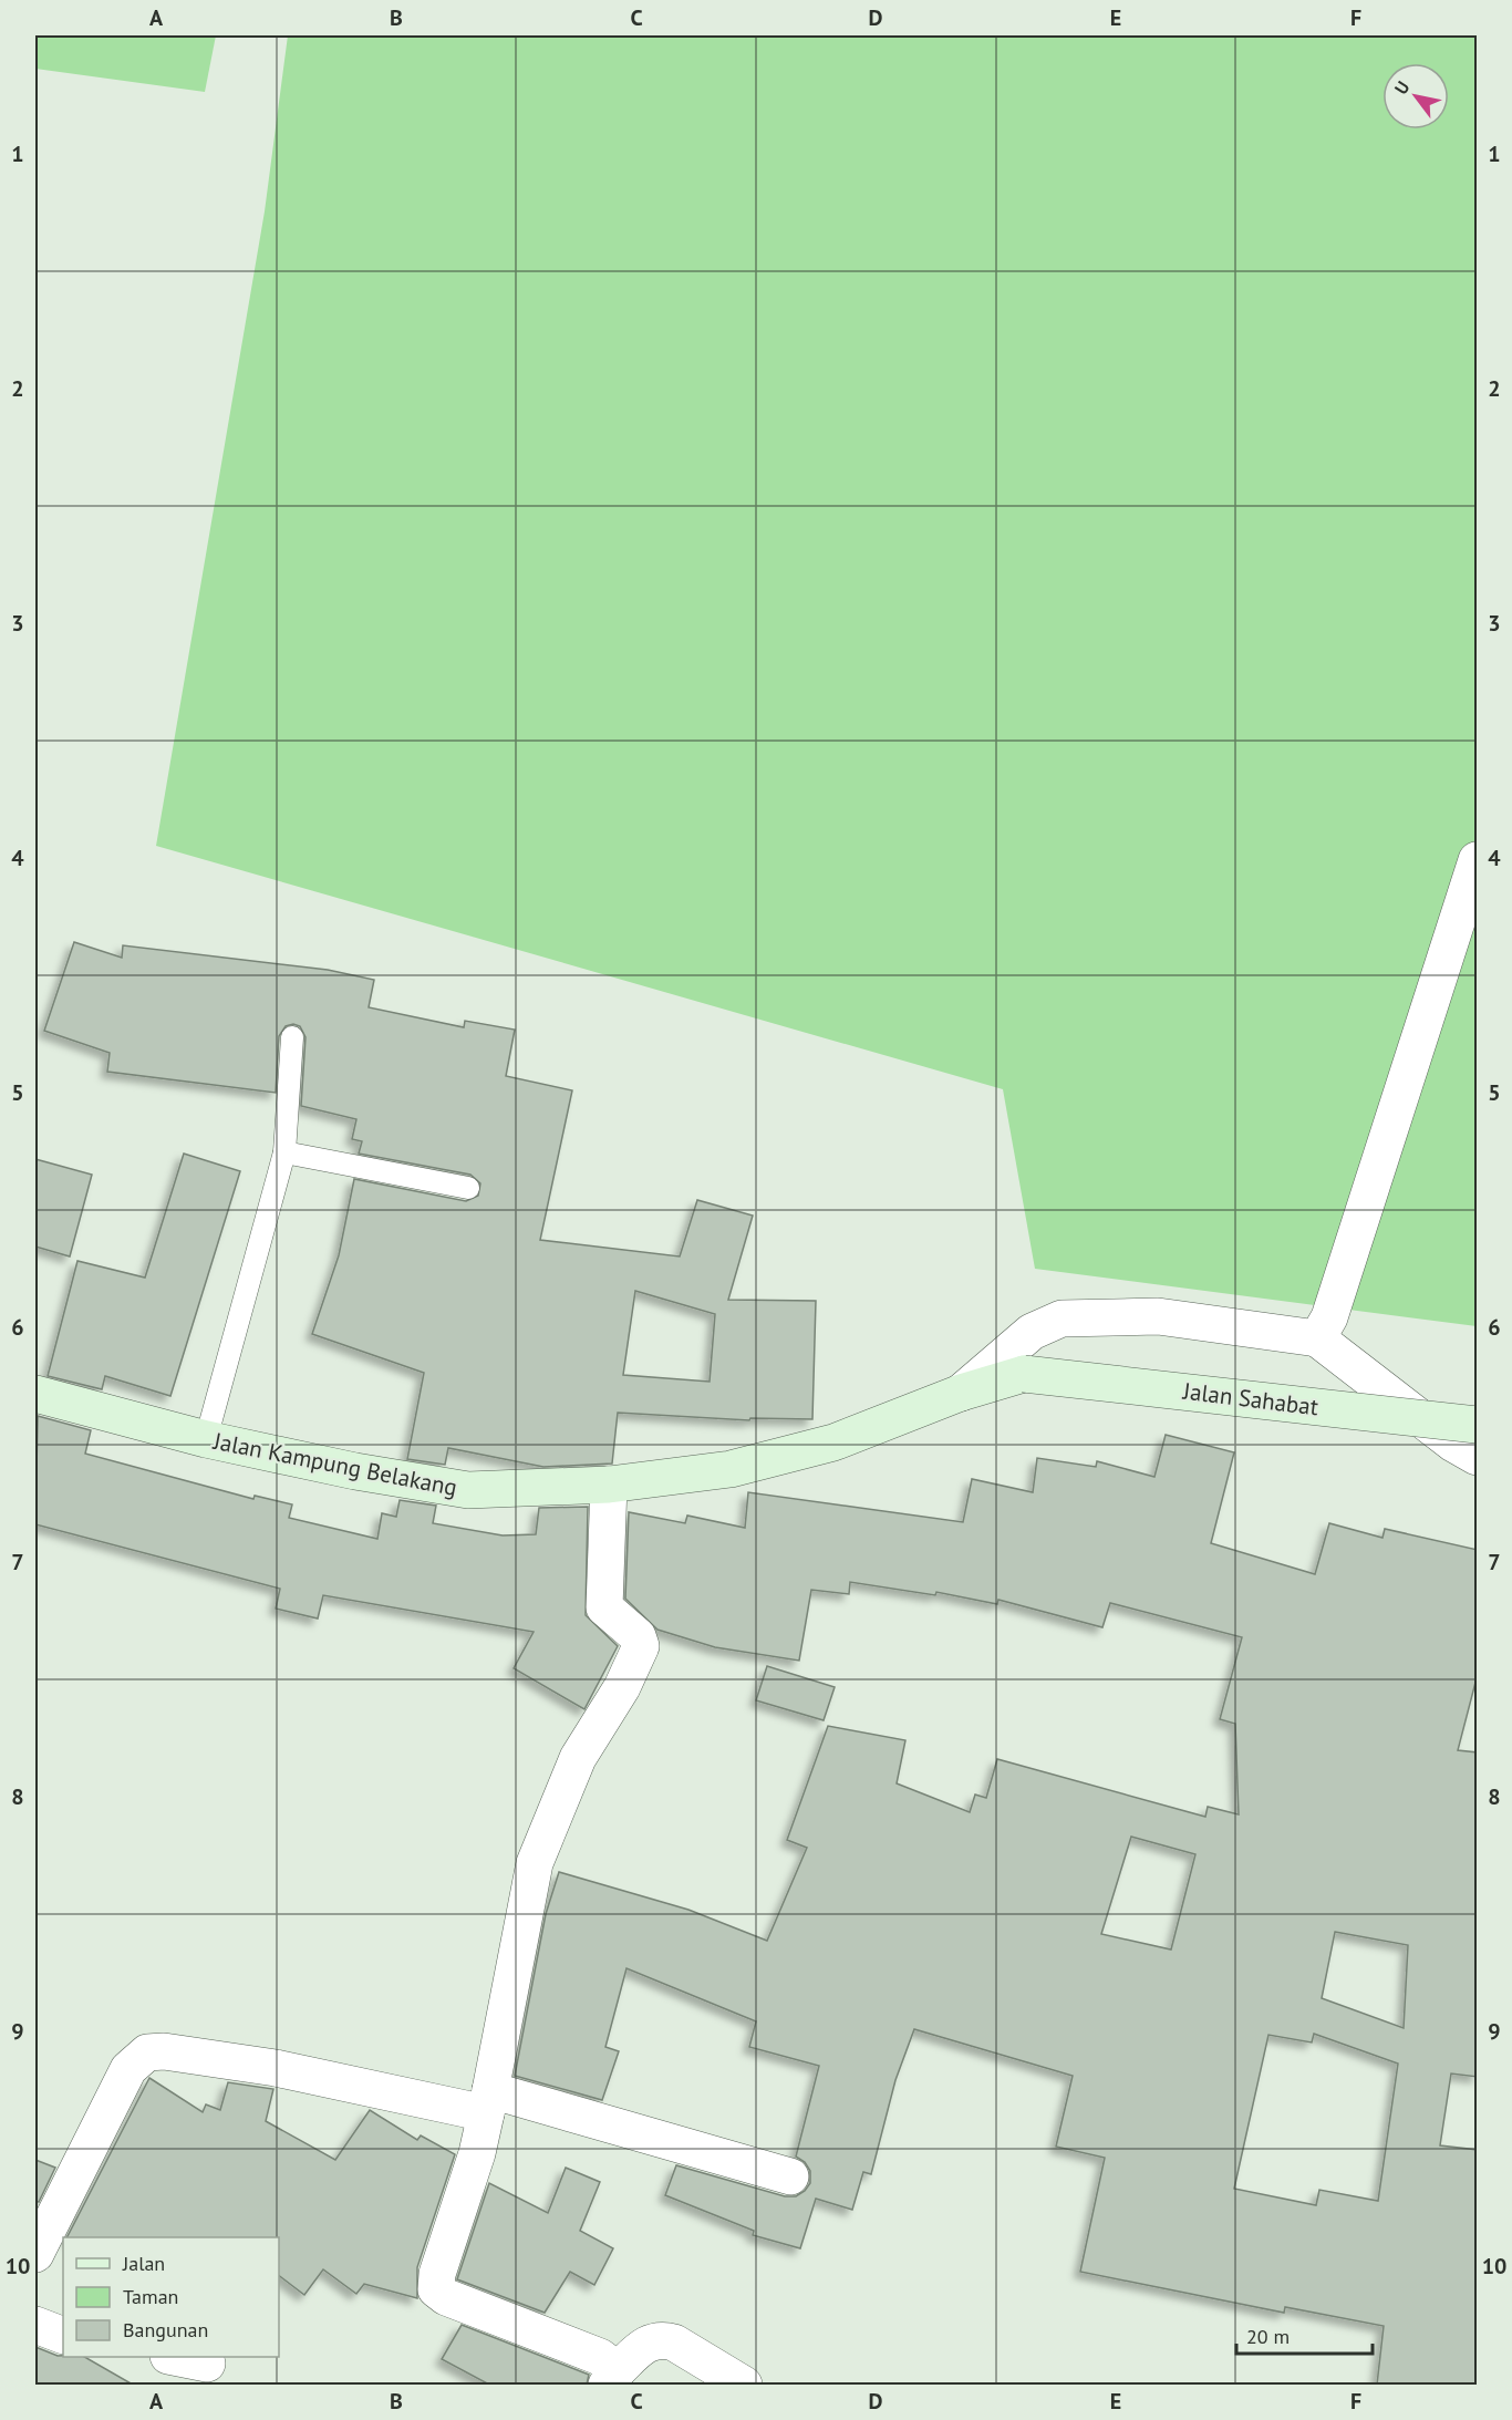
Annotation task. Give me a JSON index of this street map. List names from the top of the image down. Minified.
{"streets":{"street":["Jalan Sahabat","Jalan Kampung Belakang"]},"crossings":[["Jalan Sahabat","Jalan Kampung Belakang"]],"legend":["Jalan","Taman","Bangunan"],"scale_bar":"20 m","north":"top left","grid":{"columns":["A","B","C","D","E","F"],"rows":["1","2","3","4","5","6","7","8","9","10"]}}
